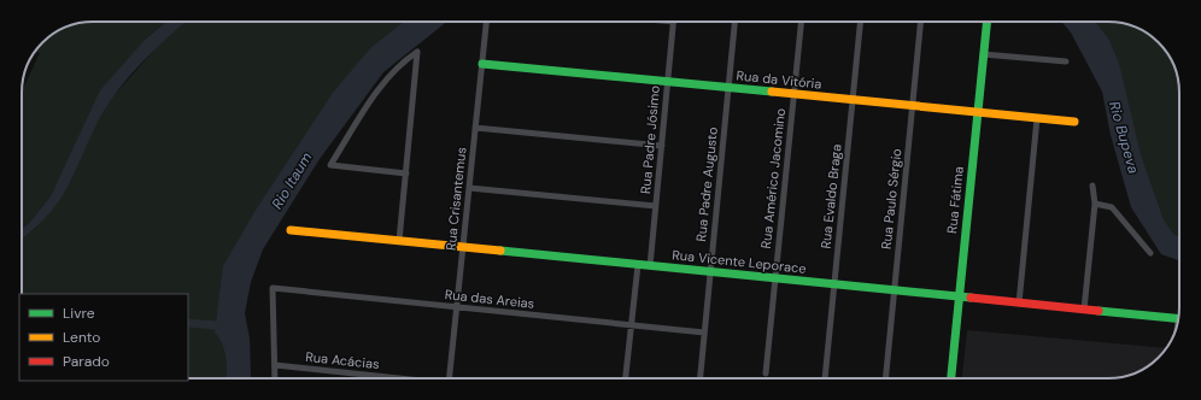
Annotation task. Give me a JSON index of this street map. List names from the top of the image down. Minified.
{"streets":{"street":["Rua da Vitória","Rua Padre Jósimo","Rua Américo Jacomino","Rua Padre Augusto","Rua Evaldo Braga","Rua Crisantemus","Rua Paulo Sérgio","Rua Fátima","Rua Vicente Leporace","Rua das Areias","Rua Acácias"]},"crossings":[["Rua da Vitória","Rua Padre Jósimo"],["Rua da Vitória","Rua Américo Jacomino"],["Rua da Vitória","Rua Padre Augusto"],["Rua da Vitória","Rua Evaldo Braga"],["Rua da Vitória","Rua Crisantemus"],["Rua da Vitória","Rua Paulo Sérgio"],["Rua da Vitória","Rua Fátima"],["Rua Padre Jósimo","Rua Vicente Leporace"],["Rua Américo Jacomino","Rua Vicente Leporace"],["Rua Padre Augusto","Rua Vicente Leporace"],["Rua Padre Augusto","Rua das Areias"],["Rua Evaldo Braga","Rua Vicente Leporace"],["Rua Crisantemus","Rua Vicente Leporace"],["Rua Crisantemus","Rua das Areias"],["Rua Paulo Sérgio","Rua Vicente Leporace"],["Rua Fátima","Rua Vicente Leporace"],["Rua das Areias","Rua Acácias"]],"water":["Rio Bupeva","Rio Itaum"],"legend":["Livre","Lento","Parado"]}
